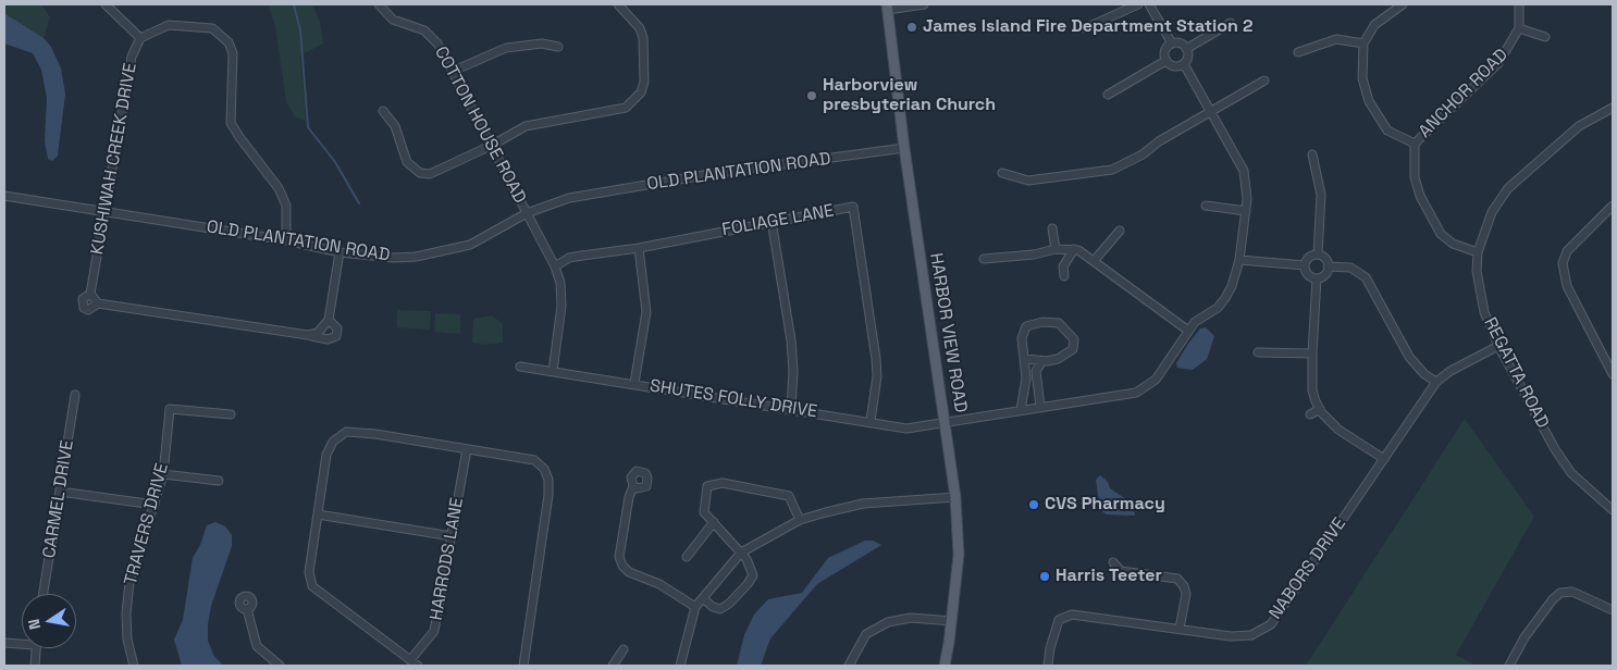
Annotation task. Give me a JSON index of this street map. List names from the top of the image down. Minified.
{"streets":{"main road":["HARBOR VIEW ROAD"],"street":["ANCHOR ROAD","COTTON HOUSE ROAD","KUSHIWAH CREEK DRIVE","OLD PLANTATION ROAD","FOLIAGE LANE","REGATTA ROAD","SHUTES FOLLY DRIVE","CARMEL DRIVE","TRAVERS DRIVE","HARRODS LANE","NABORS DRIVE"]},"crossings":[["ANCHOR ROAD","REGATTA ROAD"],["COTTON HOUSE ROAD","OLD PLANTATION ROAD"],["COTTON HOUSE ROAD","FOLIAGE LANE"],["COTTON HOUSE ROAD","SHUTES FOLLY DRIVE"],["KUSHIWAH CREEK DRIVE","OLD PLANTATION ROAD"],["OLD PLANTATION ROAD","HARBOR VIEW ROAD"],["FOLIAGE LANE","SHUTES FOLLY DRIVE"],["HARBOR VIEW ROAD","SHUTES FOLLY DRIVE"],["REGATTA ROAD","NABORS DRIVE"]],"places":["James Island Fire Department Station 2","Harborview presbyterian Church","CVS Pharmacy","Harris Teeter"],"north":"left"}
